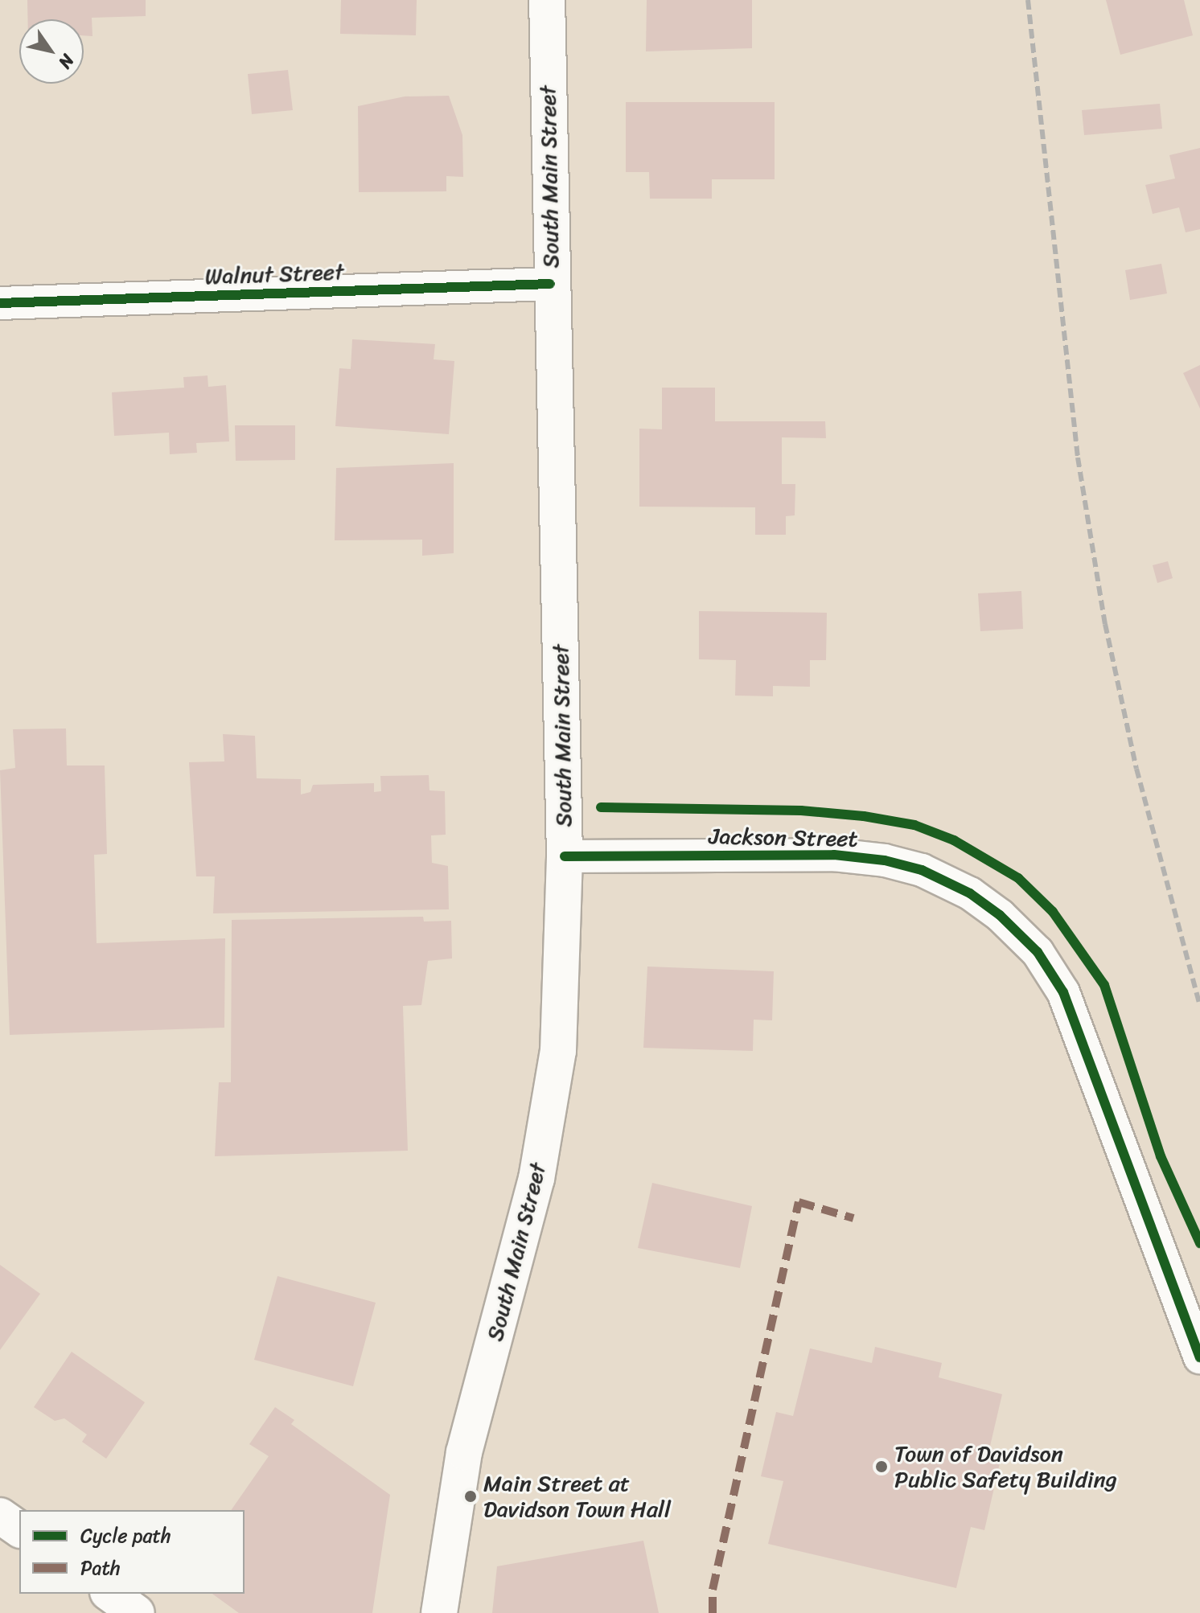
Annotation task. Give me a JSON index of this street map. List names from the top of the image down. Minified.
{"streets":{"main road":["South Main Street"],"street":["Walnut Street","Jackson Street"]},"crossings":[["South Main Street","Walnut Street"],["South Main Street","Jackson Street"]],"places":["Town of Davidson Public Safety Building","Main Street at Davidson Town Hall"],"legend":["Cycle path","Path"],"north":"bottom right"}
